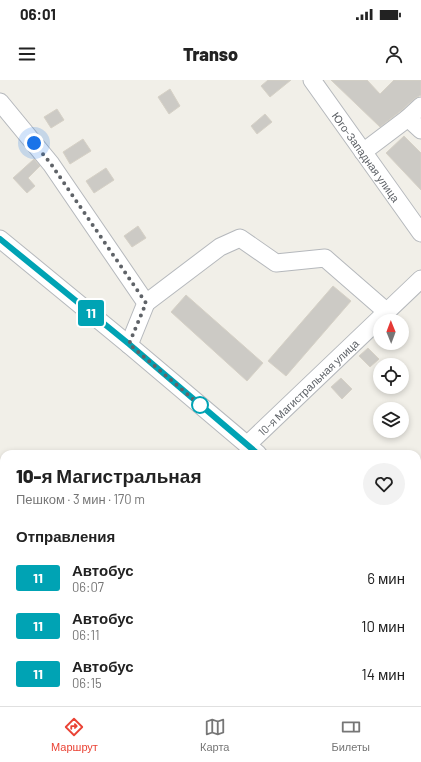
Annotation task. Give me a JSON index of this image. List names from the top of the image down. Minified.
{"streets":{"street":["Юго-Западная улица","10-я Магистральная улица"]},"lines":["bus line 11"],"north":"top","page":{"status":"06:01","header":"Transo","on_map":"11","heading":[["10-я Магистральная","Пешком · 3 мин · 170 m"],"Отправления"],"list":[{"mark":"11","name":"Автобус","note":"06:07","value":"6 мин"},{"mark":"11","name":"Автобус","note":"06:11","value":"10 мин"},{"mark":"11","name":"Автобус","note":"06:15","value":"14 мин"}],"tabs":["Маршрут","Карта","Билеты"]}}
